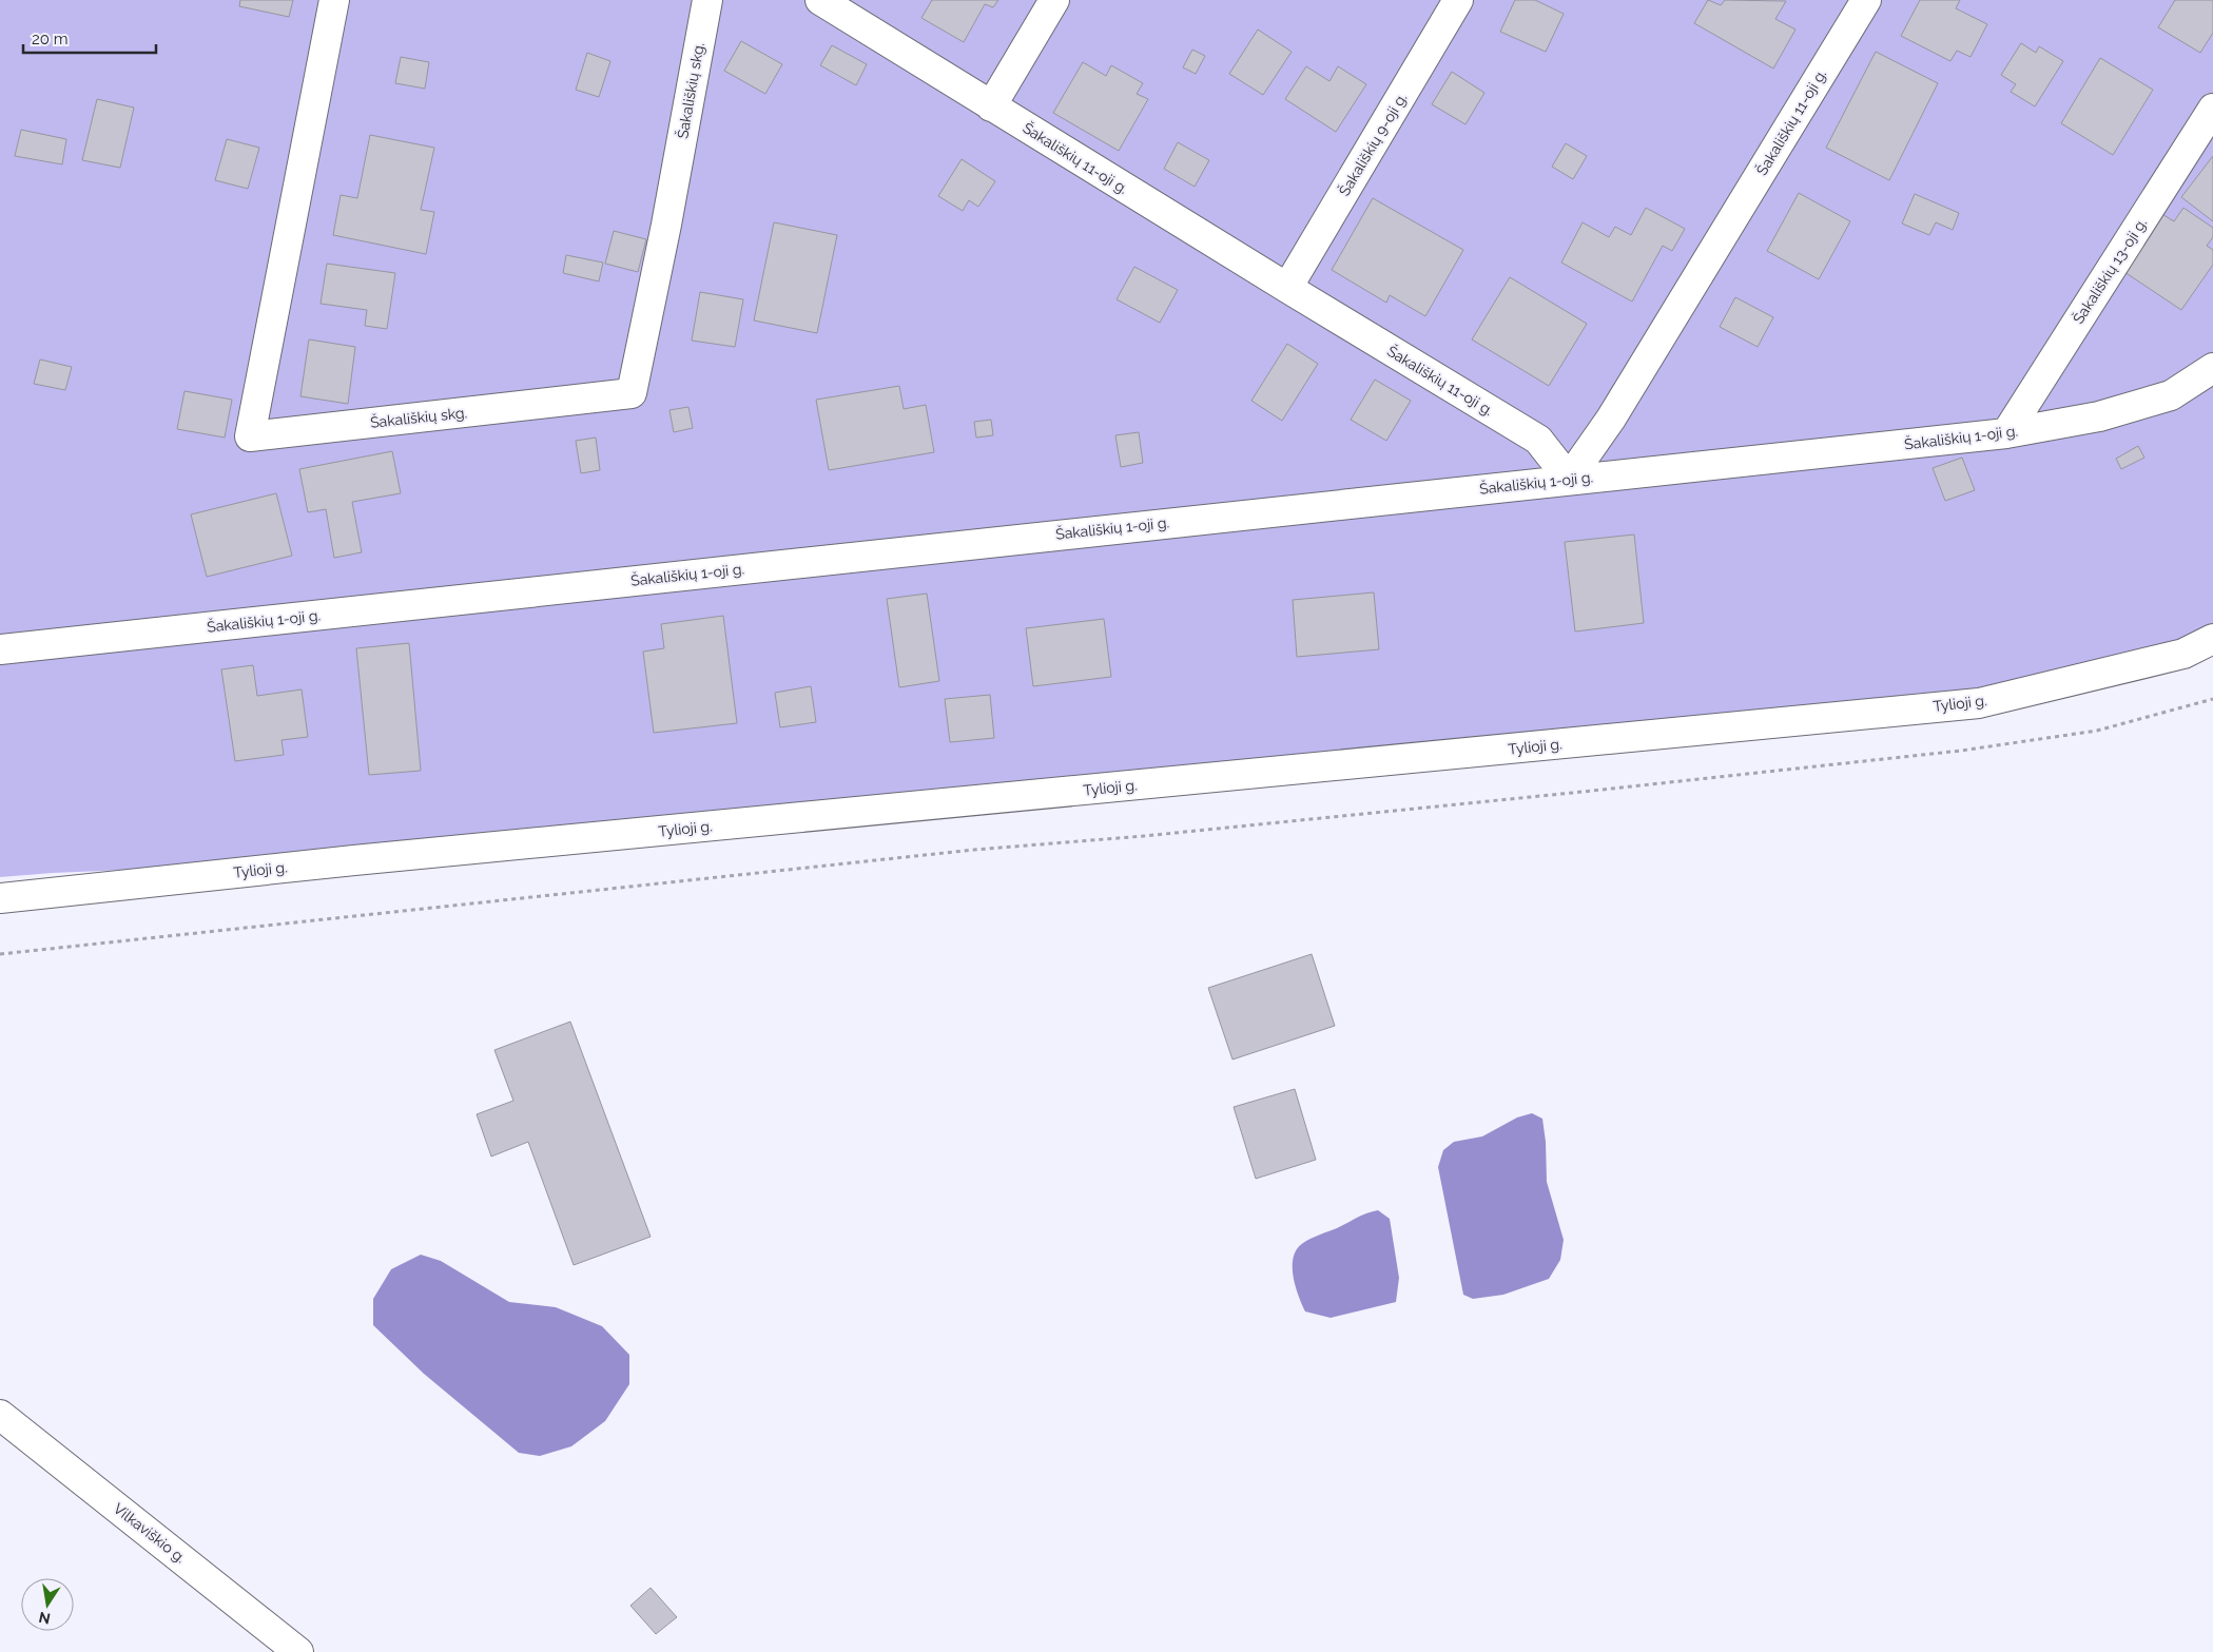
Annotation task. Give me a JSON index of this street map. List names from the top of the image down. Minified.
{"streets":{"main road":["Šakališkių skg.","Šakališkių 11-oji g.","Šakališkių 9-oji g.","Šakališkių 13-oji g.","Šakališkių 1-oji g.","Tylioji g.","Vilkaviškio g."]},"crossings":[["Šakališkių 11-oji g.","Šakališkių 9-oji g."],["Šakališkių 11-oji g.","Šakališkių 1-oji g."],["Šakališkių 13-oji g.","Šakališkių 1-oji g."]],"scale_bar":"20 m","north":"bottom"}
